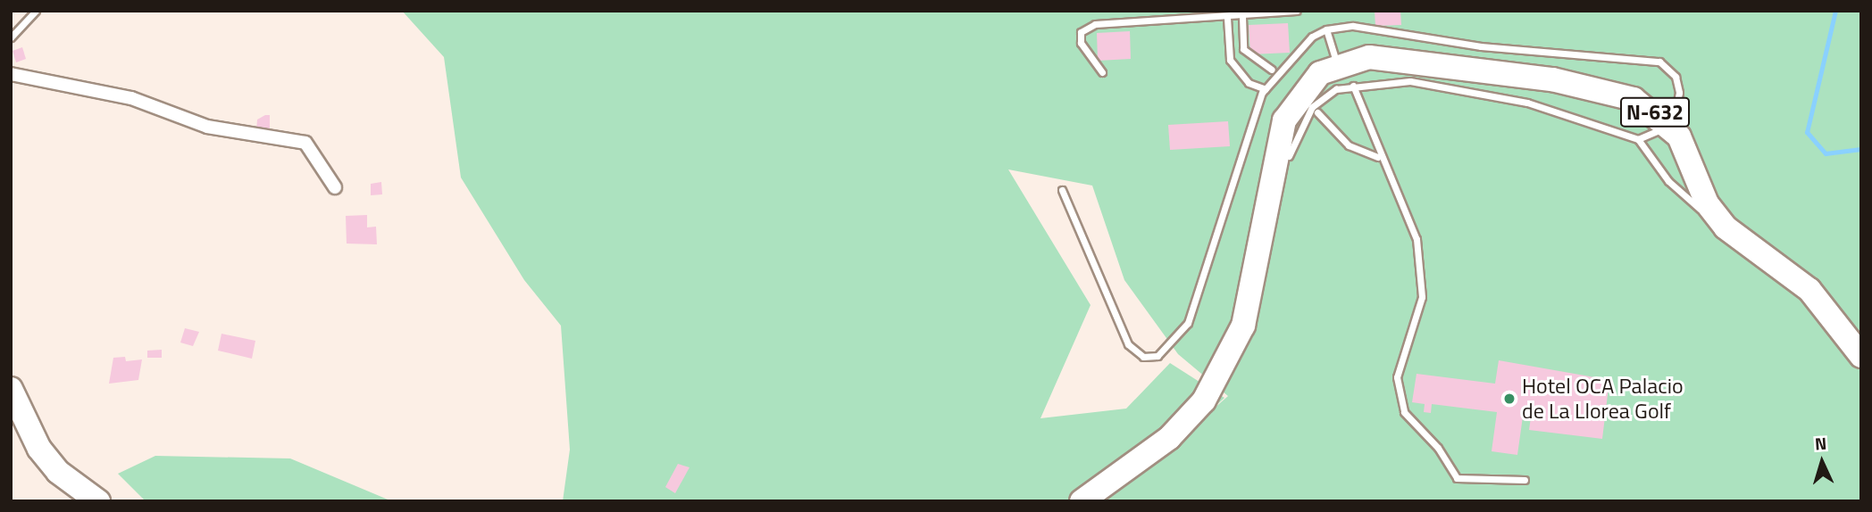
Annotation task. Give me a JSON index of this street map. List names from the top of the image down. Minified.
{"streets":{"highway":["N-632"]},"places":["Hotel OCA Palacio de La Llorea Golf"],"north":"top"}
